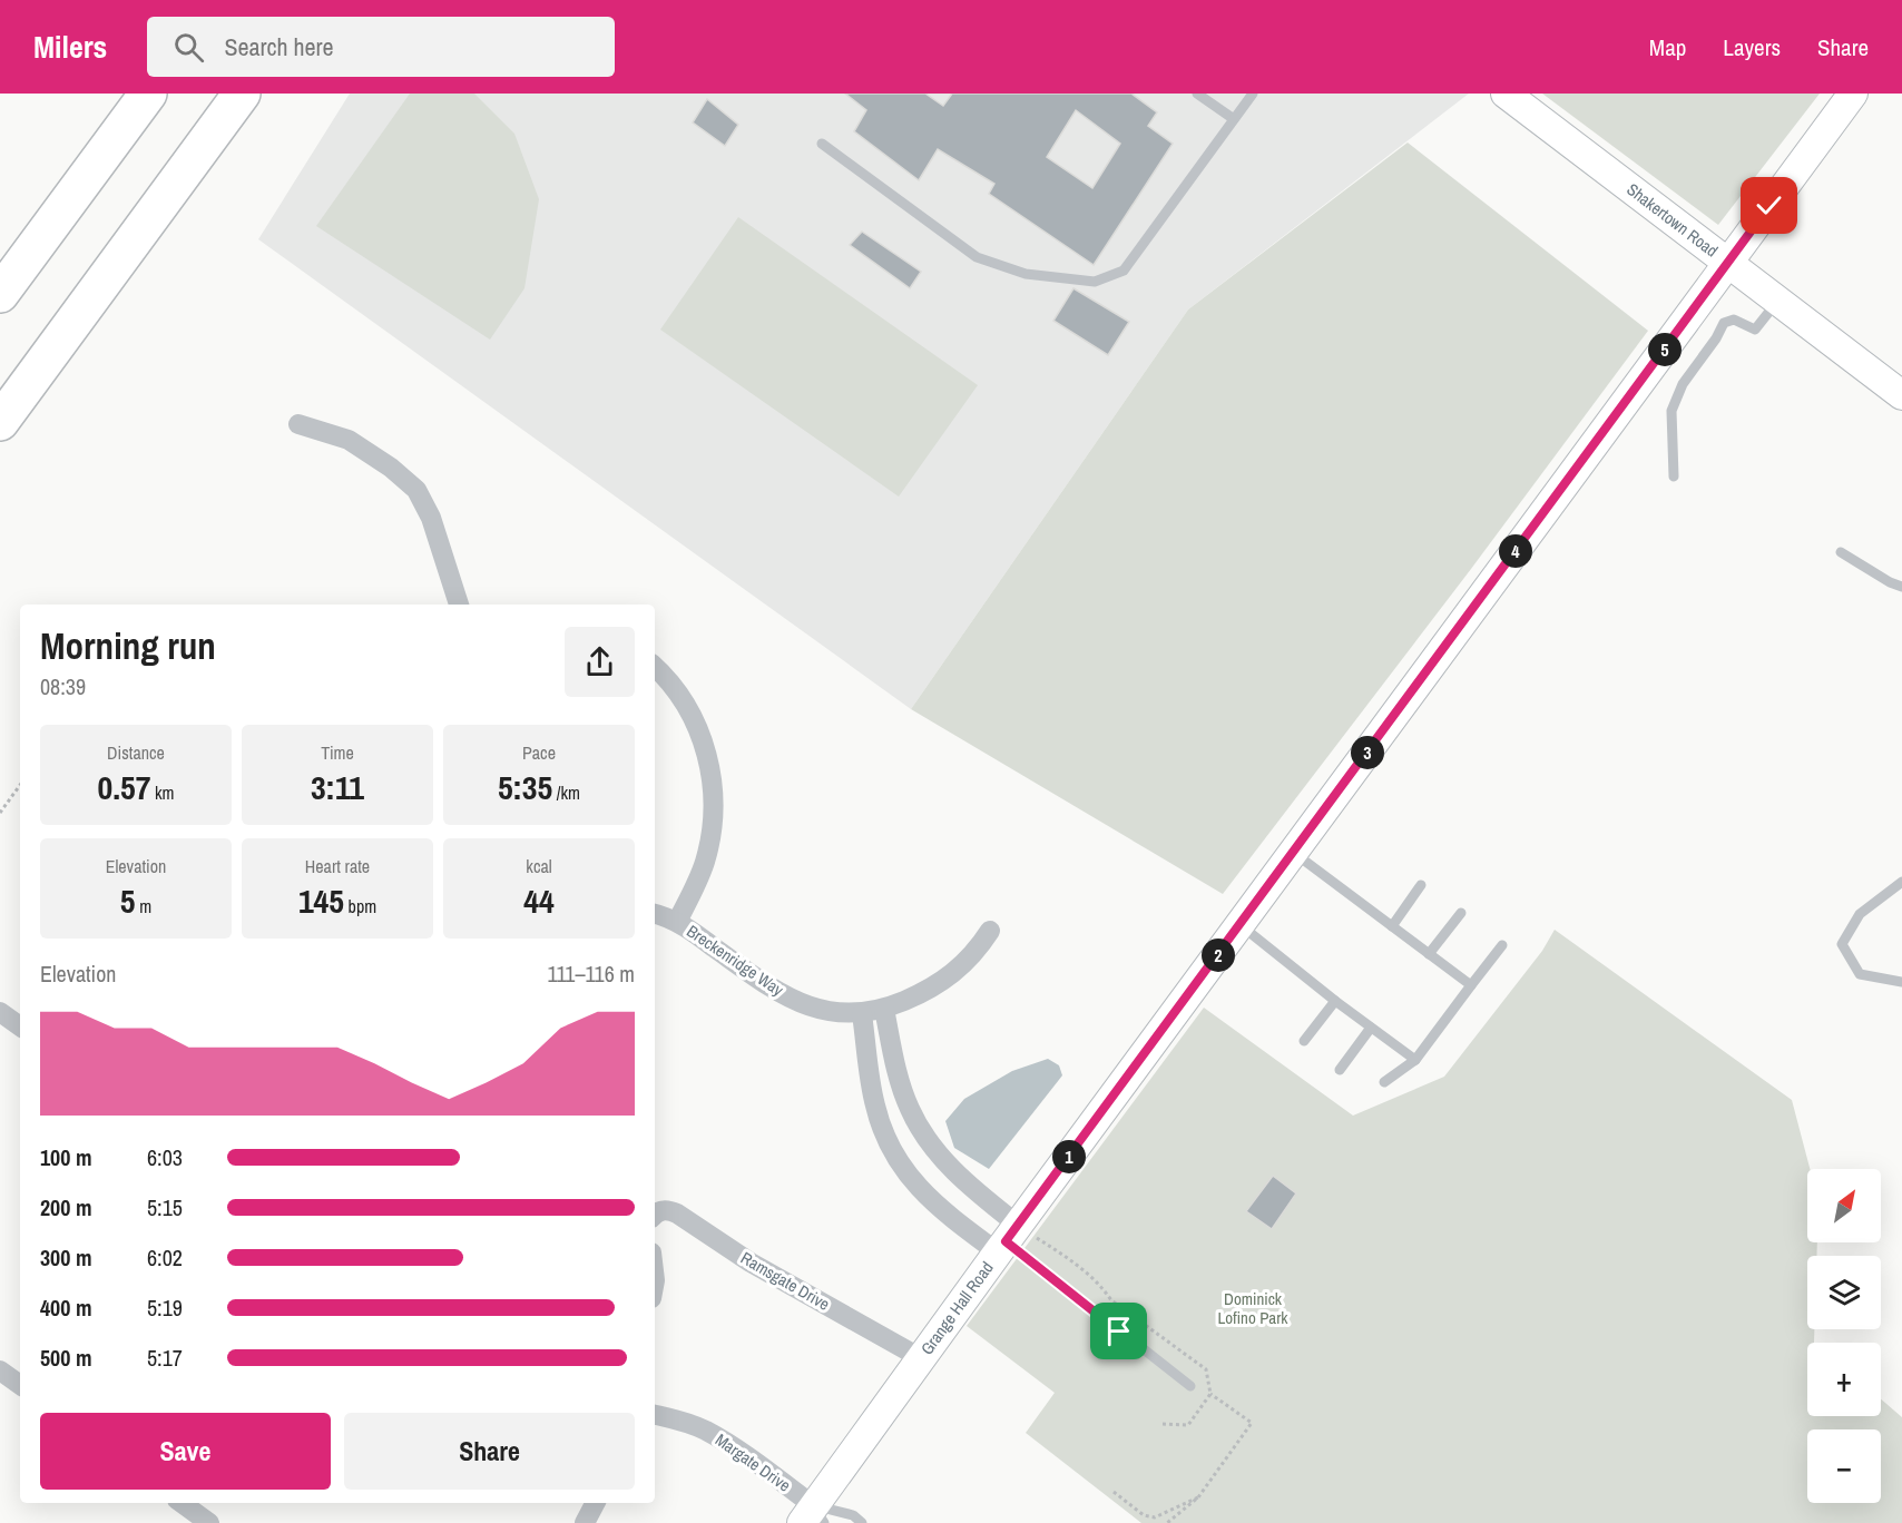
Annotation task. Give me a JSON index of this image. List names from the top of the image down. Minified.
{"streets":{"street":["Shakertown Road","Breckenridge Way","Ramsgate Drive","Grange Hall Road","Margate Drive"]},"crossings":[["Shakertown Road","Grange Hall Road"],["Ramsgate Drive","Grange Hall Road"],["Grange Hall Road","Margate Drive"]],"parks":["Dominick Lofino Park"],"north":"top right","page":{"header":"Milers","search":"Search here","nav":["Map","Layers","Share"],"pins":["5","4","3","2","1"],"heading":["Morning run","08:39"],"stats":[["Distance","0.57 km"],["Time","3:11"],["Pace","5:35 /km"],["Elevation","5 m"],["Heart rate","145 bpm"],["kcal","44"]],"chart":["Elevation","111–116 m"],"list":[{"name":"100 m","note":"6:03"},{"name":"200 m","note":"5:15"},{"name":"300 m","note":"6:02"},{"name":"400 m","note":"5:19"},{"name":"500 m","note":"5:17"}],"map_buttons":["+","−"],"buttons":["Save","Share"]}}
